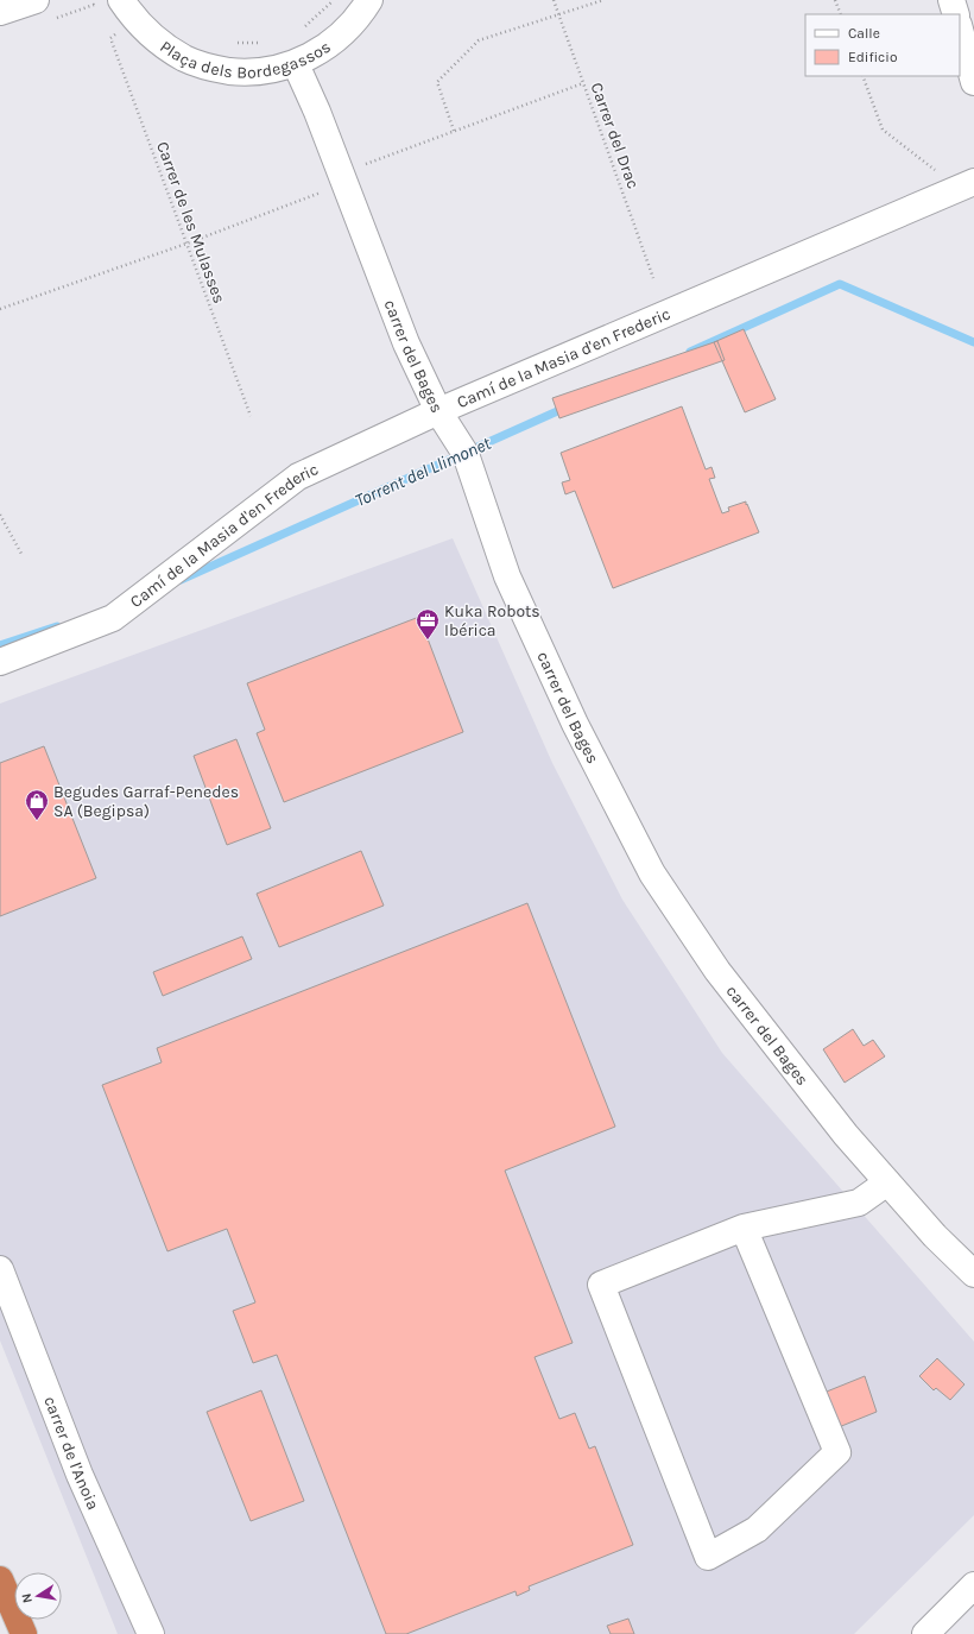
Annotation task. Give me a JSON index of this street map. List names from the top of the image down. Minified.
{"streets":{"street":["Plaça dels Bordegassos","carrer del Bages","Camí de la Masia d'en Frederic","carrer de l'Anoia"],"path":["Carrer del Drac","Carrer de les Mulasses"]},"crossings":[["Plaça dels Bordegassos","carrer del Bages"],["carrer del Bages","Camí de la Masia d'en Frederic"]],"water":["Torrent del Llimonet"],"places":{"office":["Kuka Robots Ibérica"],"shop":["Begudes Garraf-Penedes SA (Begipsa)"]},"legend":["Calle","Edificio"],"north":"left"}
